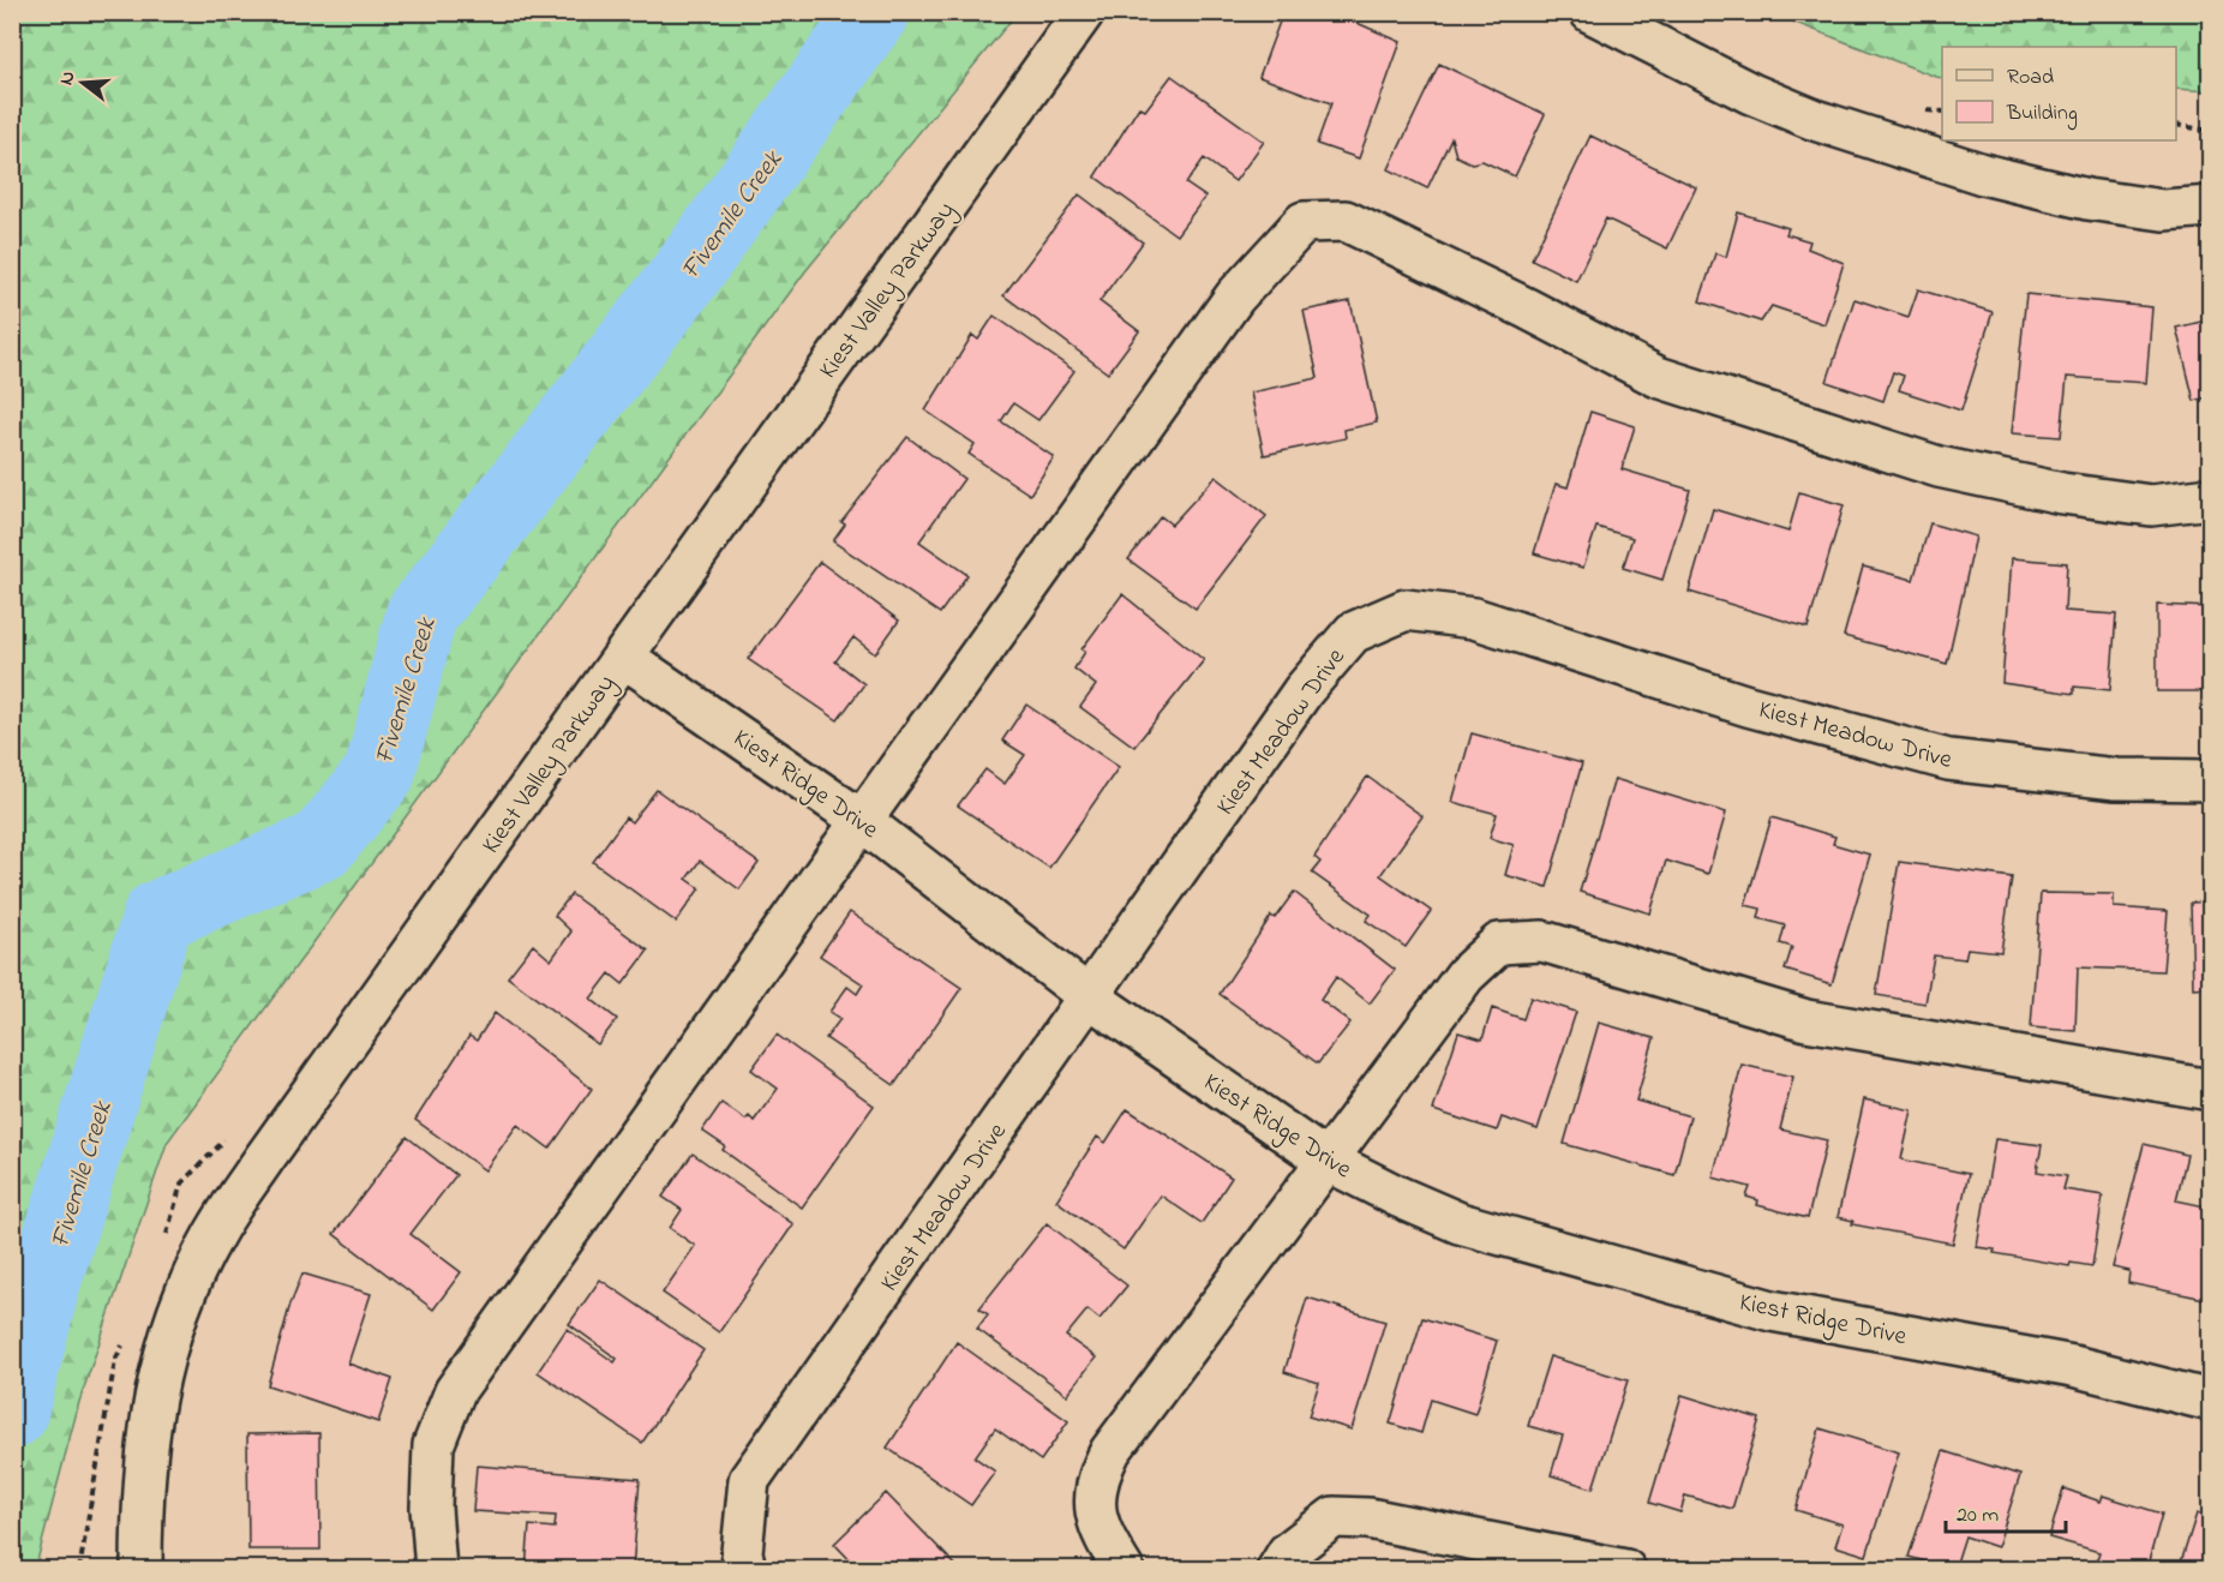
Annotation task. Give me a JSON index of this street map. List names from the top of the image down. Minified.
{"streets":{"street":["Kiest Valley Parkway","Kiest Meadow Drive","Kiest Ridge Drive"]},"crossings":[["Kiest Valley Parkway","Kiest Ridge Drive"],["Kiest Meadow Drive","Kiest Ridge Drive"]],"water":["Fivemile Creek"],"legend":["Road","Building"],"scale_bar":"20 m","north":"left"}
